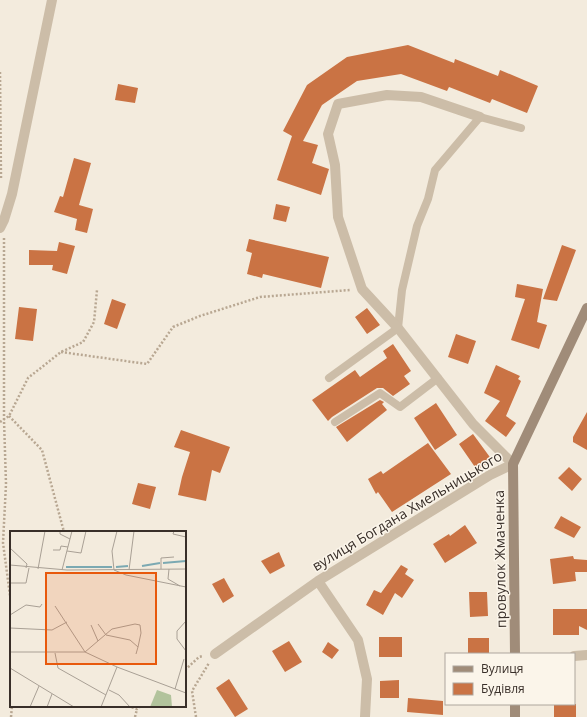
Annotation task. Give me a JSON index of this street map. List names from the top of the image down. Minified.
{"streets":{"street":["вулиця Богдана Хмельницького","провулок Жмаченка"]},"crossings":[["вулиця Богдана Хмельницького","провулок Жмаченка"]],"legend":["Вулиця","Будівля"]}
